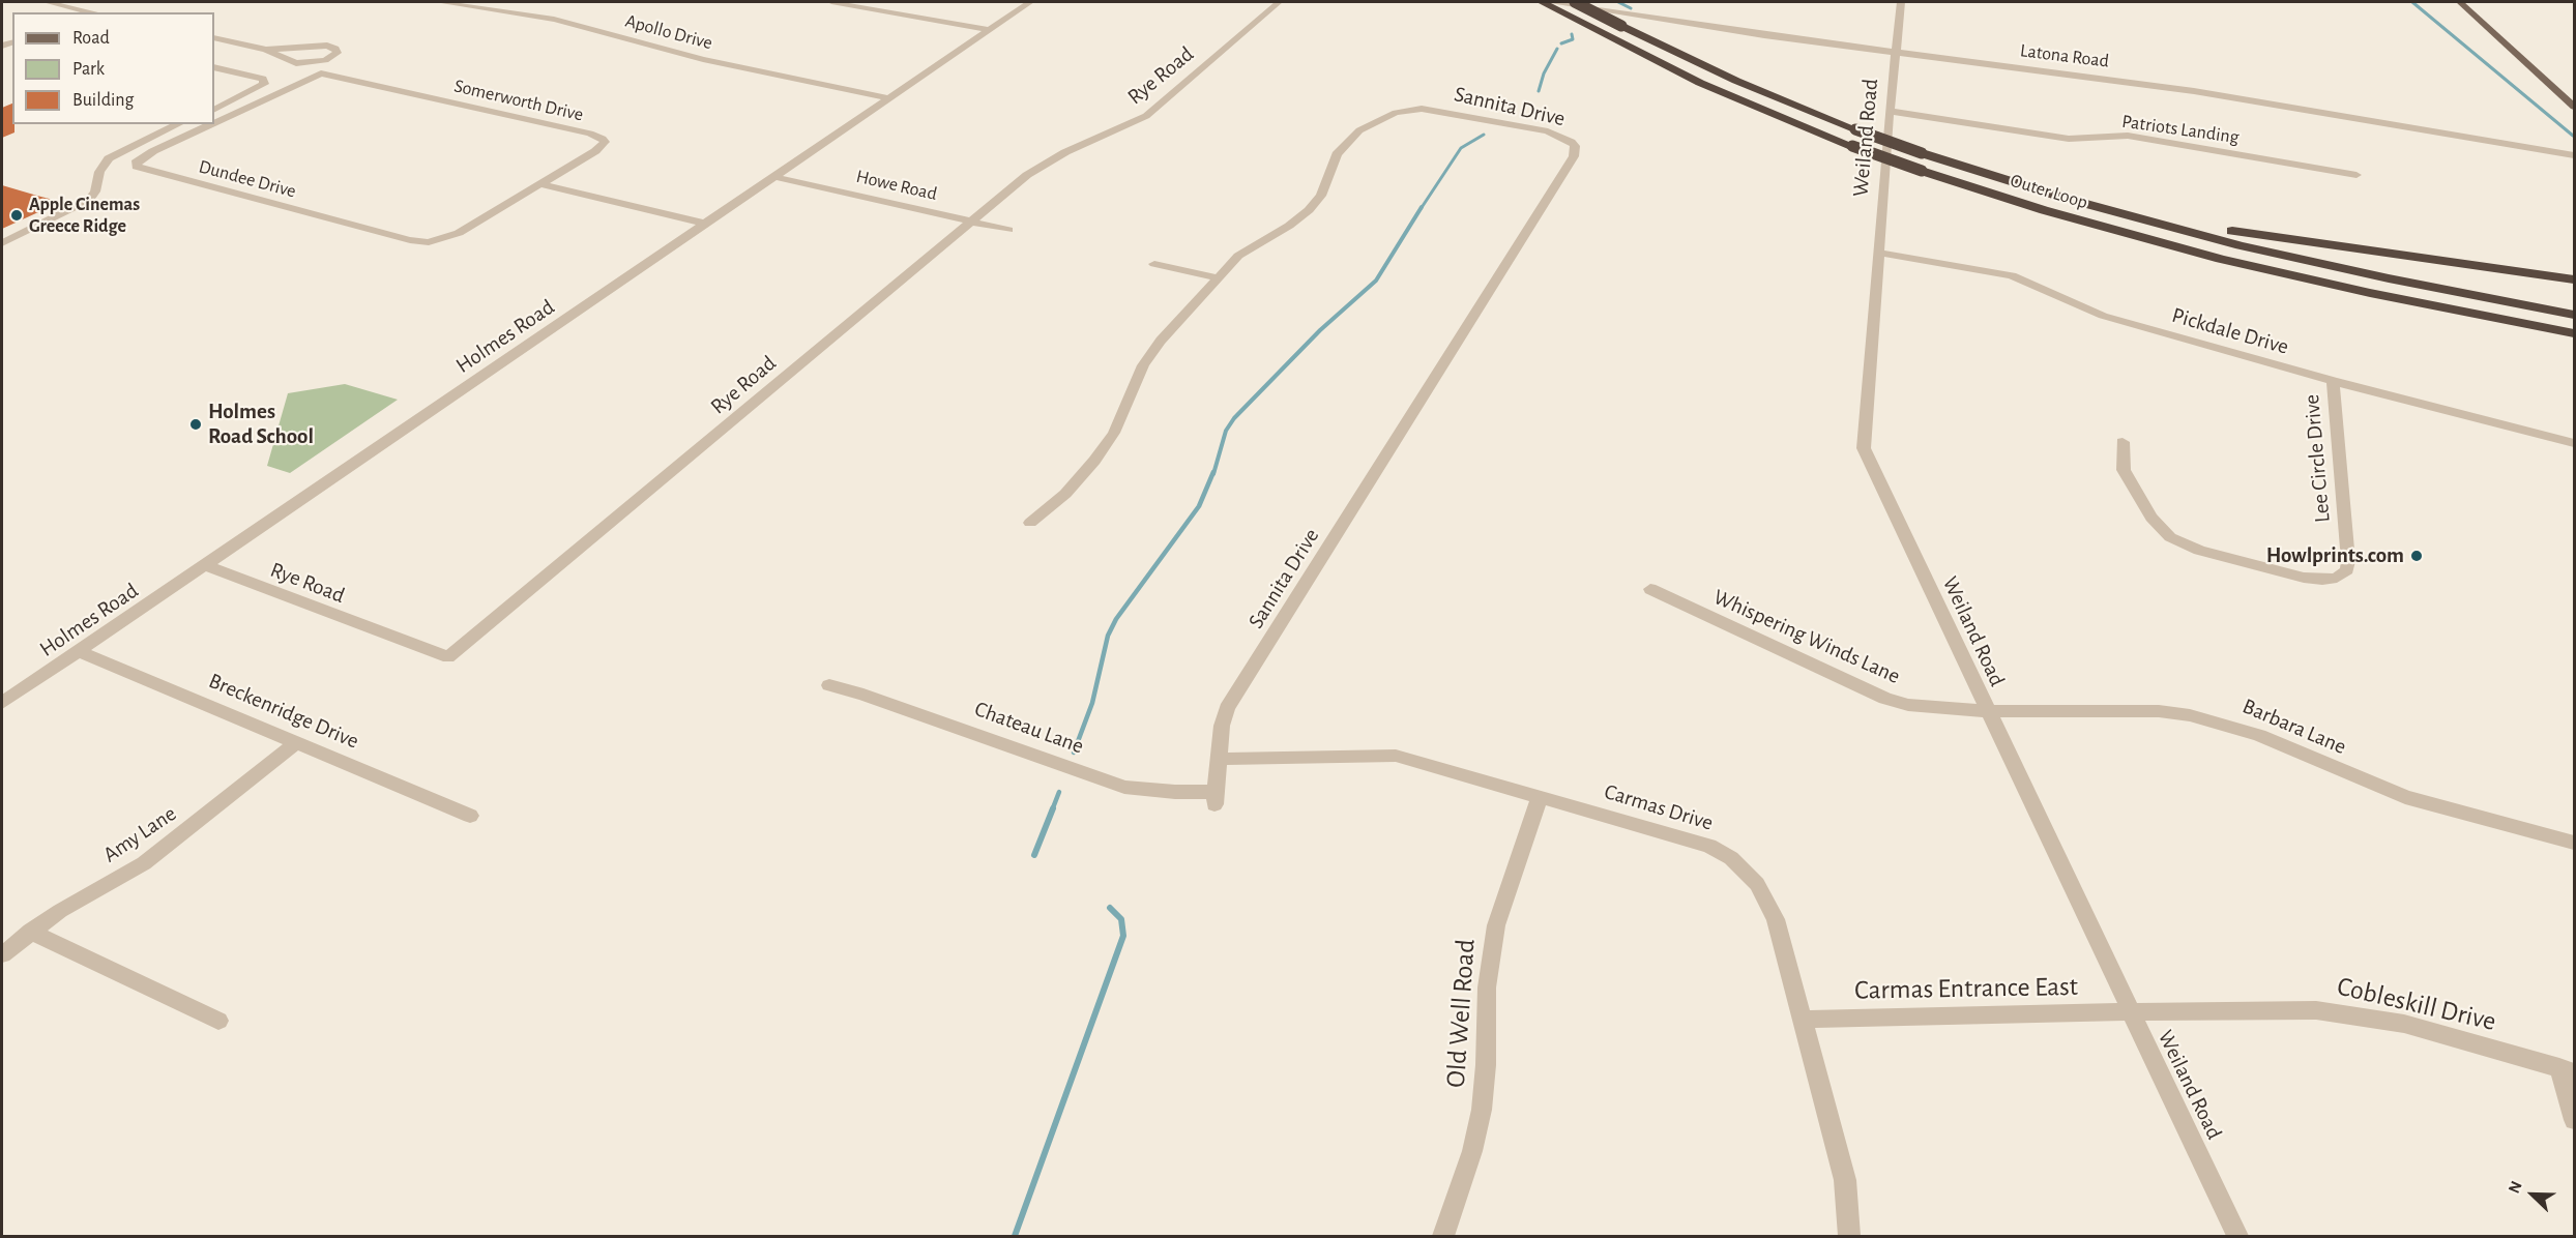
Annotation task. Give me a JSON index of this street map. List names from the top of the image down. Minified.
{"streets":{"highway":["Outer Loop"],"street":["Apollo Drive","Latona Road","Rye Road","Somerworth Drive","Sannita Drive","Patriots Landing","Weiland Road","Dundee Drive","Howe Road","Pickdale Drive","Holmes Road","Lee Circle Drive","Whispering Winds Lane","Breckenridge Drive","Barbara Lane","Chateau Lane","Carmas Drive","Amy Lane","Carmas Entrance East","Cobleskill Drive","Old Well Road"]},"crossings":[["Apollo Drive","Holmes Road"],["Latona Road","Weiland Road"],["Rye Road","Howe Road"],["Rye Road","Holmes Road"],["Somerworth Drive","Dundee Drive"],["Sannita Drive","Chateau Lane"],["Sannita Drive","Carmas Drive"],["Patriots Landing","Weiland Road"],["Weiland Road","Pickdale Drive"],["Weiland Road","Whispering Winds Lane"],["Weiland Road","Barbara Lane"],["Weiland Road","Carmas Entrance East"],["Weiland Road","Cobleskill Drive"],["Howe Road","Holmes Road"],["Pickdale Drive","Lee Circle Drive"],["Holmes Road","Breckenridge Drive"],["Whispering Winds Lane","Barbara Lane"],["Breckenridge Drive","Amy Lane"],["Chateau Lane","Carmas Drive"],["Carmas Drive","Carmas Entrance East"],["Carmas Drive","Old Well Road"],["Carmas Entrance East","Cobleskill Drive"]],"places":["Apple Cinemas Greece Ridge","Holmes Road School","Howlprints.com"],"legend":["Road","Park","Building"],"north":"top left"}
